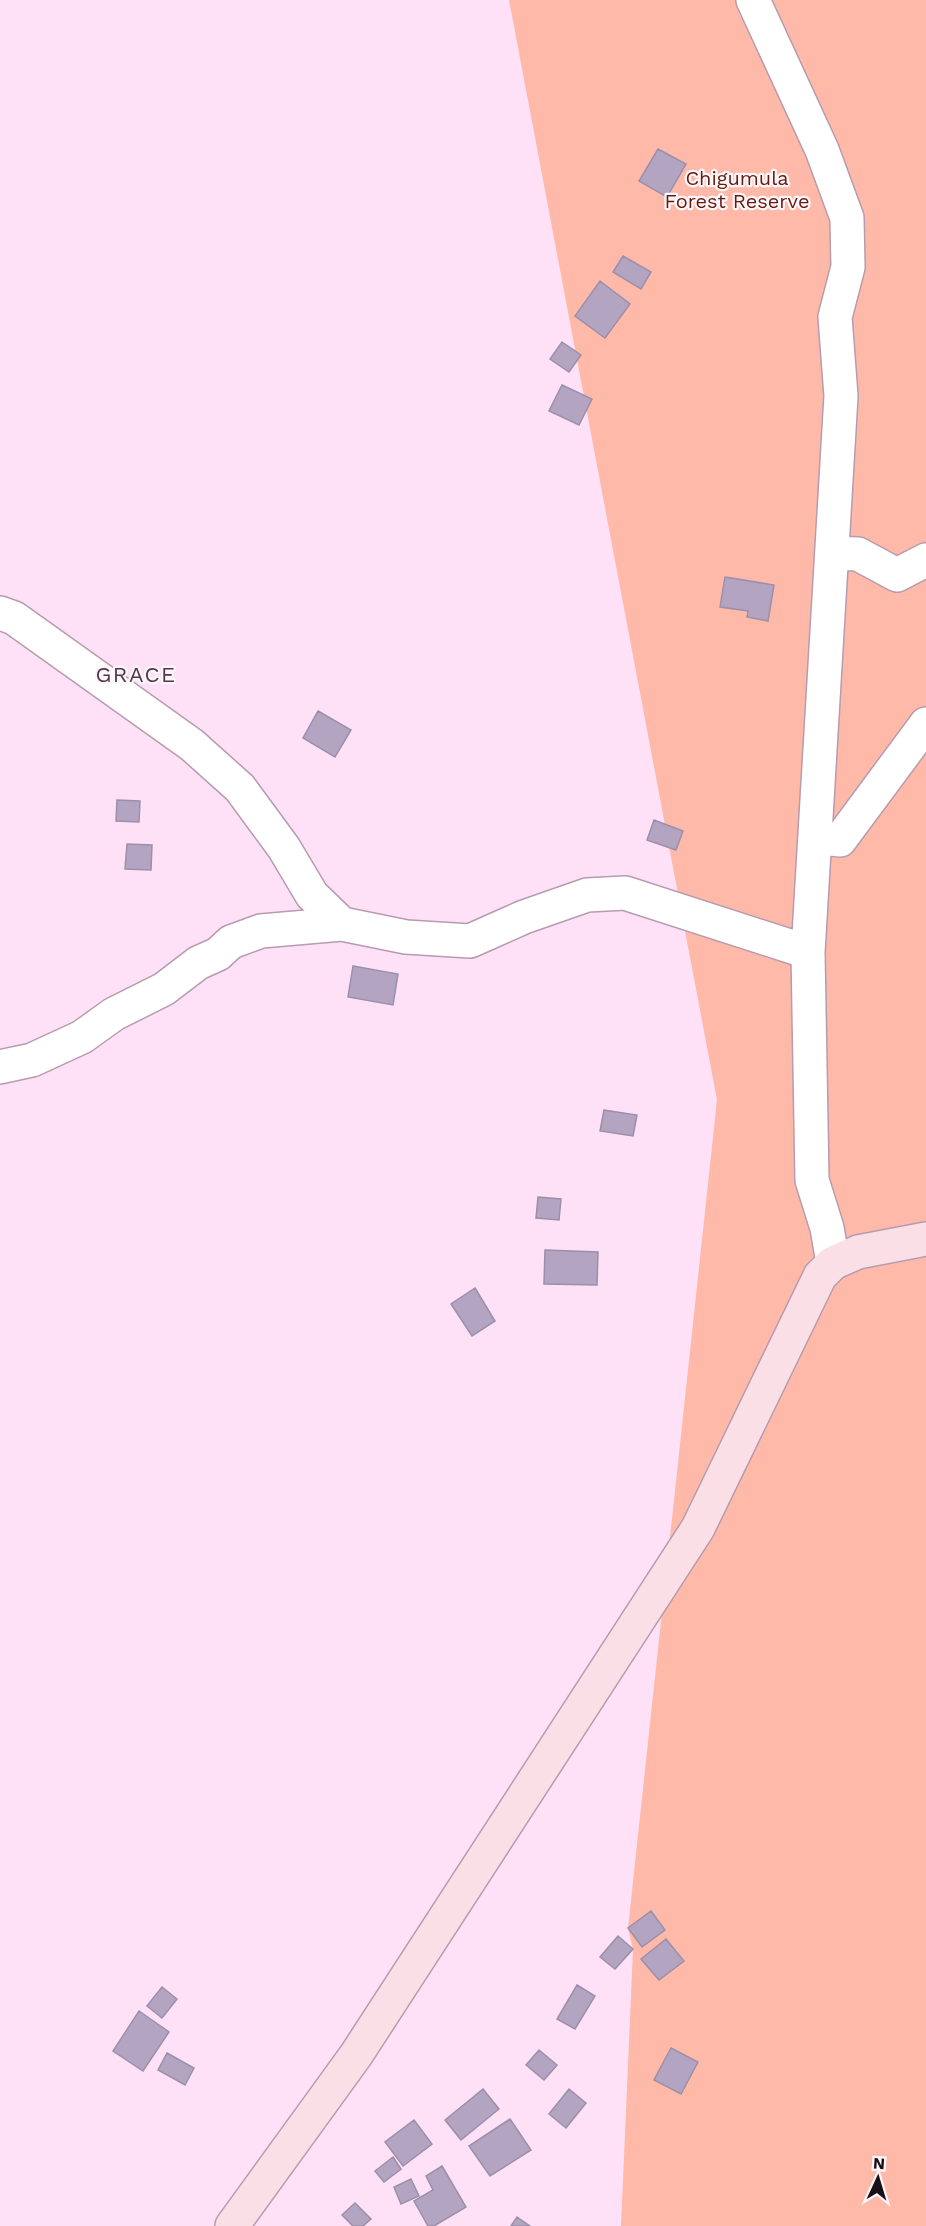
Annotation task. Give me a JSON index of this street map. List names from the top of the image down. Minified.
{"districts":["GRACE"],"parks":["Chigumula Forest Reserve"],"north":"top"}
